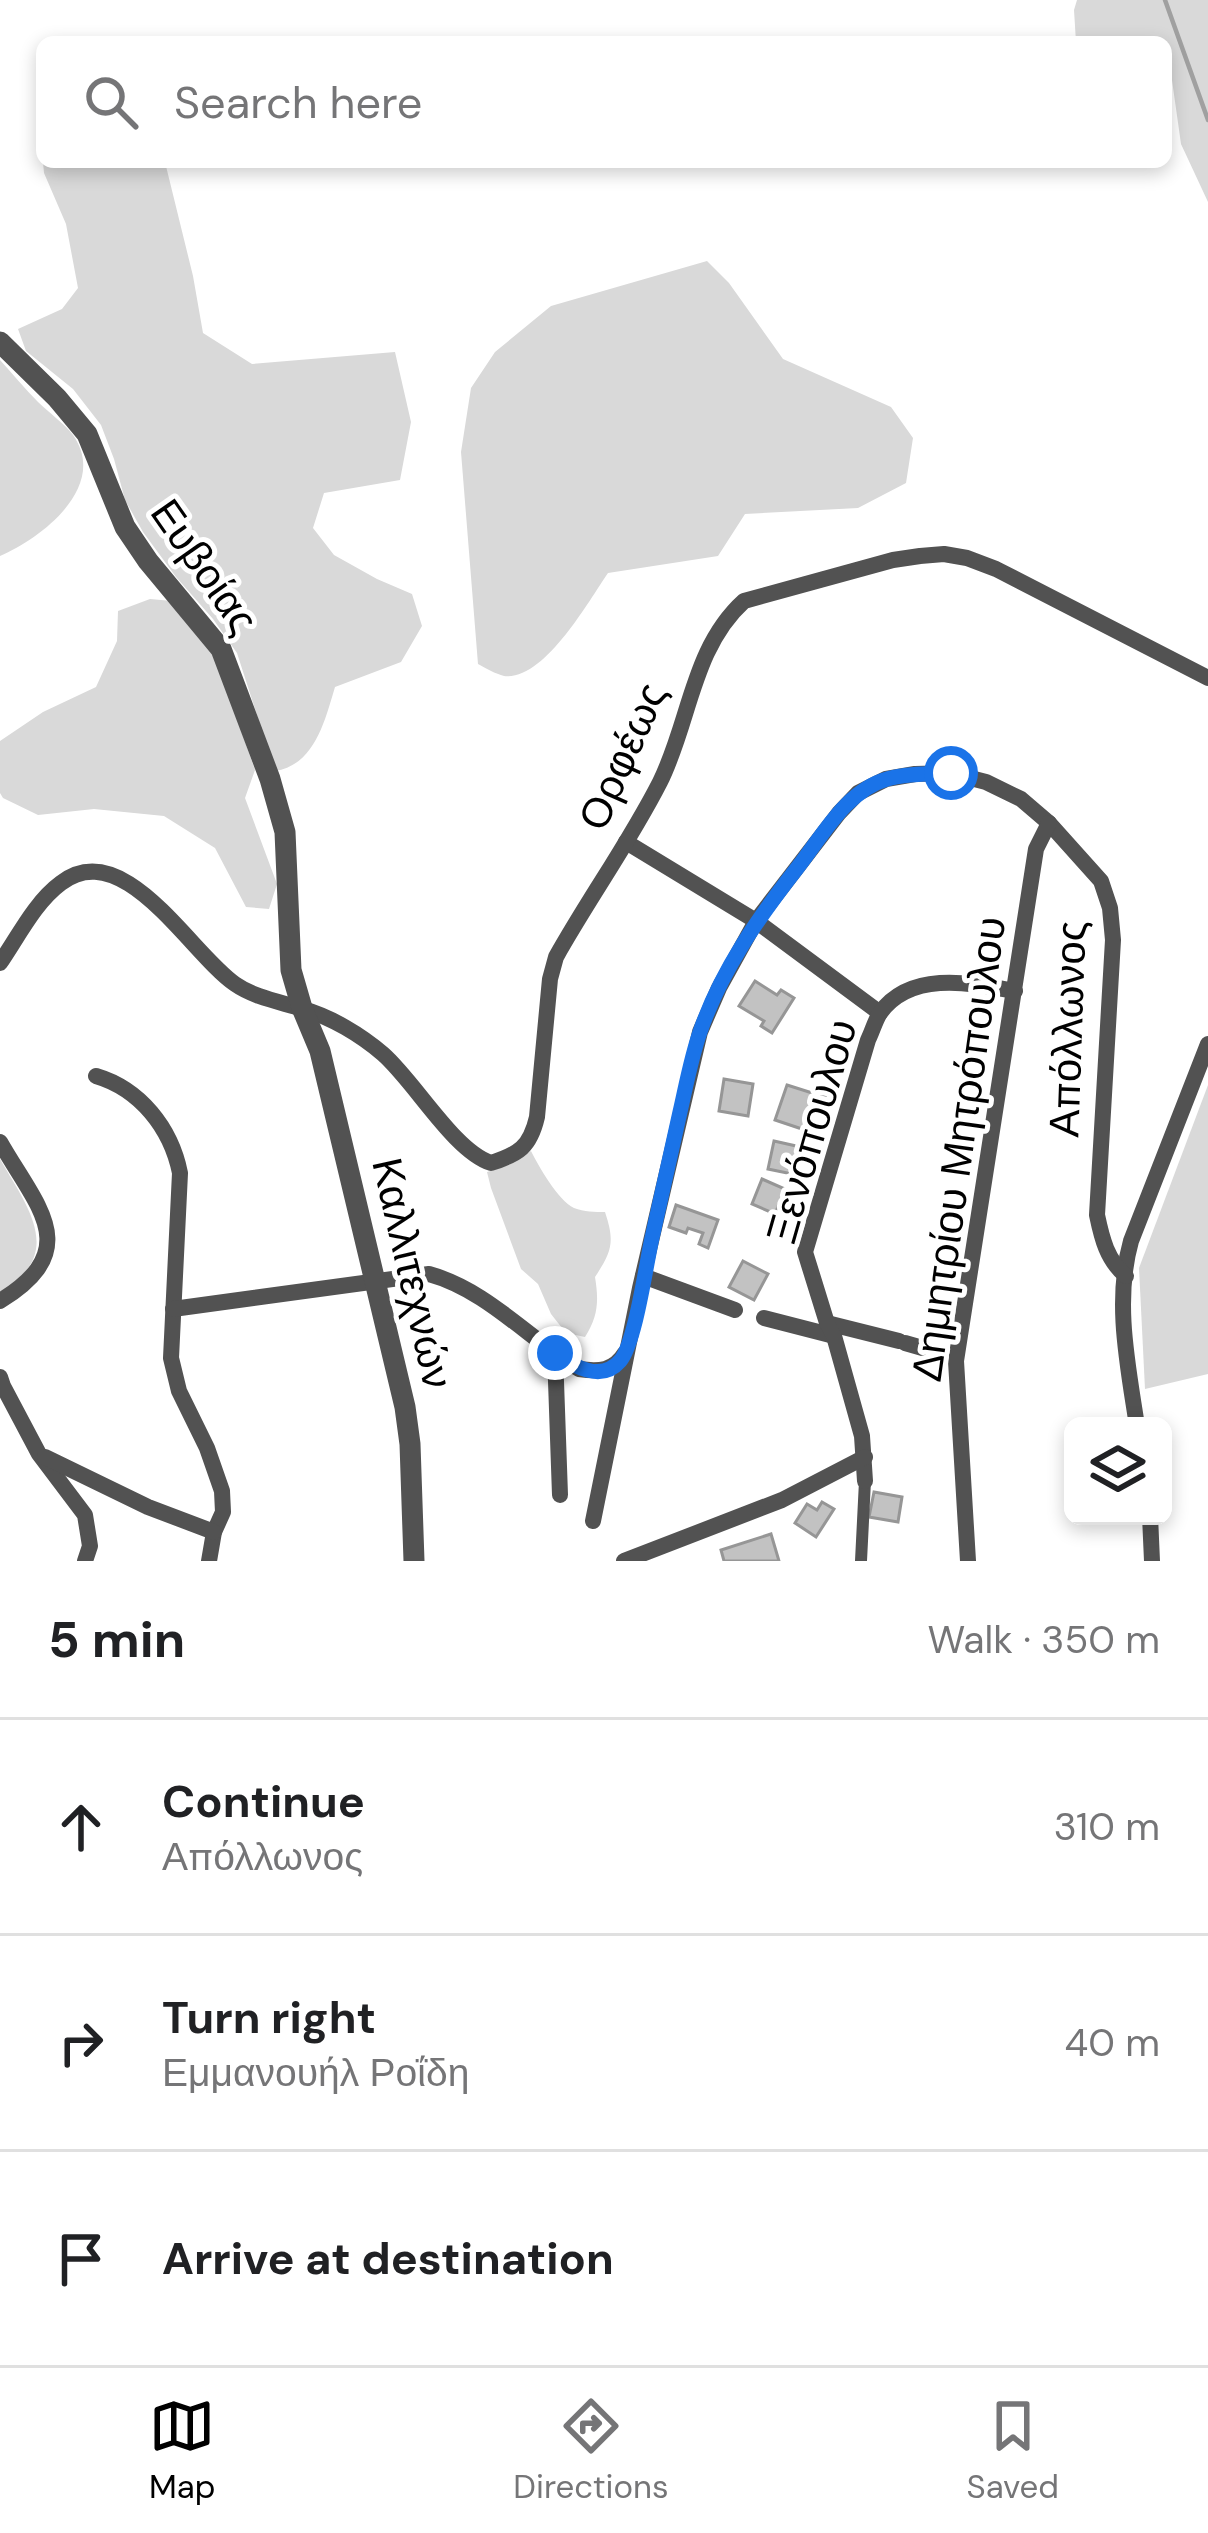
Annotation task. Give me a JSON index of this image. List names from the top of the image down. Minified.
{"streets":{"street":["Ευβοίας","Ορφέως","Απόλλωνος","Ξενόπουλου","Δημητρίου Μητρόπουλου","Καλλιτεχνών"]},"crossings":[["Ευβοίας","Ορφέως"],["Ευβοίας","Καλλιτεχνών"],["Ορφέως","Καλλιτεχνών"],["Απόλλωνος","Δημητρίου Μητρόπουλου"],["Ξενόπουλου","Δημητρίου Μητρόπουλου"]],"page":{"search":"Search here","heading":["5 min","Walk · 350 m"],"list":[["Continue","Απόλλωνος","310 m"],["Turn right","Εμμανουήλ Ροΐδη","40 m"],"Arrive at destination"],"nav":["Map","Directions","Saved"]}}
